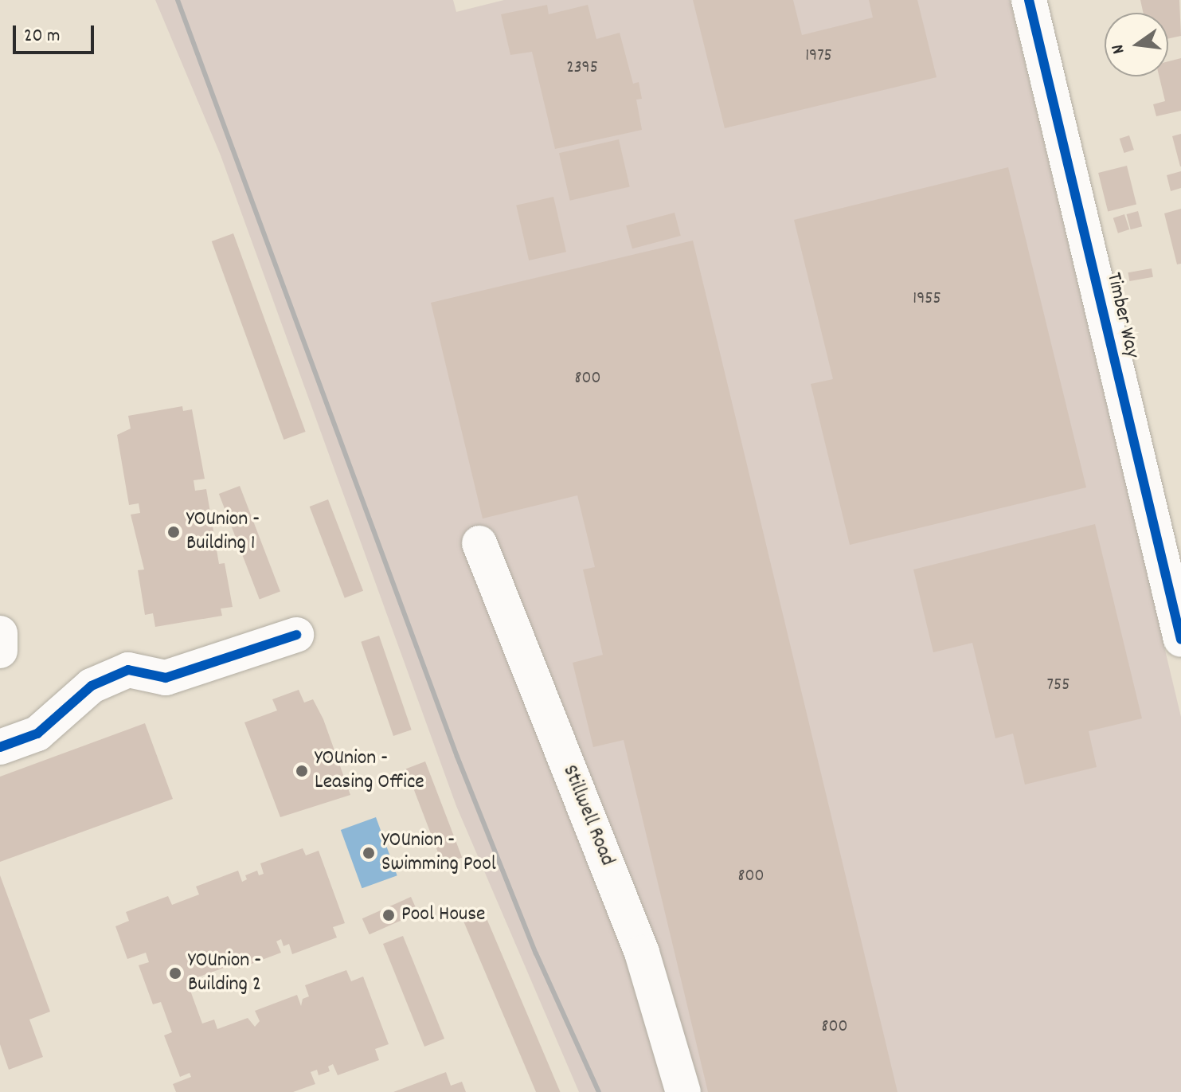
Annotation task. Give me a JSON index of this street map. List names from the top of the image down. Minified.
{"streets":{"street":["Timber Way","Stillwell Road"]},"places":["YOUnion - Building 1","YOUnion - Leasing Office","YOUnion - Swimming Pool","Pool House","YOUnion - Building 2"],"house_numbers":["1975","2395","1955","800","755","800","800"],"scale_bar":"20 m","north":"left"}
